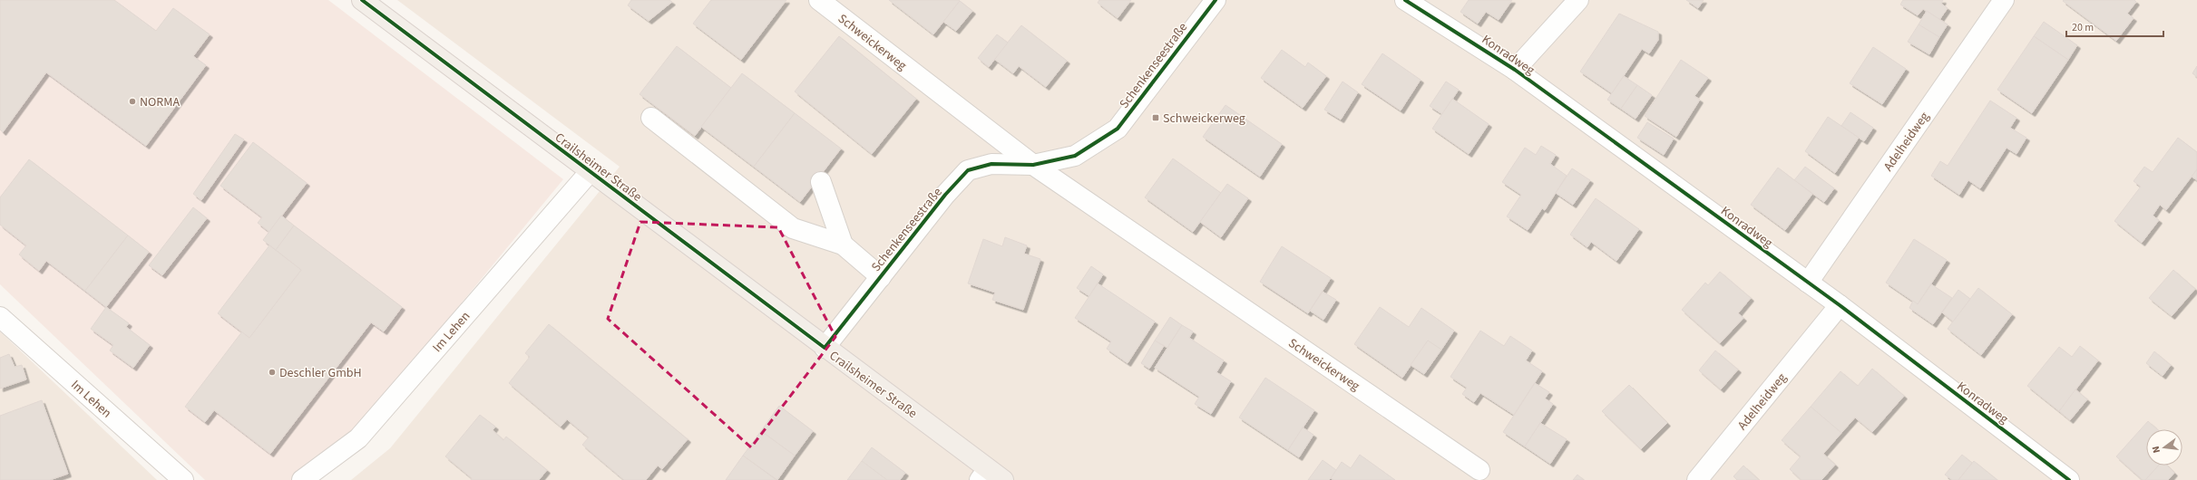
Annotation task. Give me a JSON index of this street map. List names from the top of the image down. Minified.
{"streets":{"main road":["Crailsheimer Straße"],"street":["Schweickerweg","Konradweg","Schenkenseestraße","Adelheidweg","Im Lehen"]},"crossings":[["Schweickerweg","Schenkenseestraße"],["Konradweg","Adelheidweg"],["Schenkenseestraße","Crailsheimer Straße"],["Crailsheimer Straße","Im Lehen"]],"places":{"other":["NORMA","Deschler GmbH"],"transit":["Schweickerweg"]},"scale_bar":"20 m","north":"left"}
